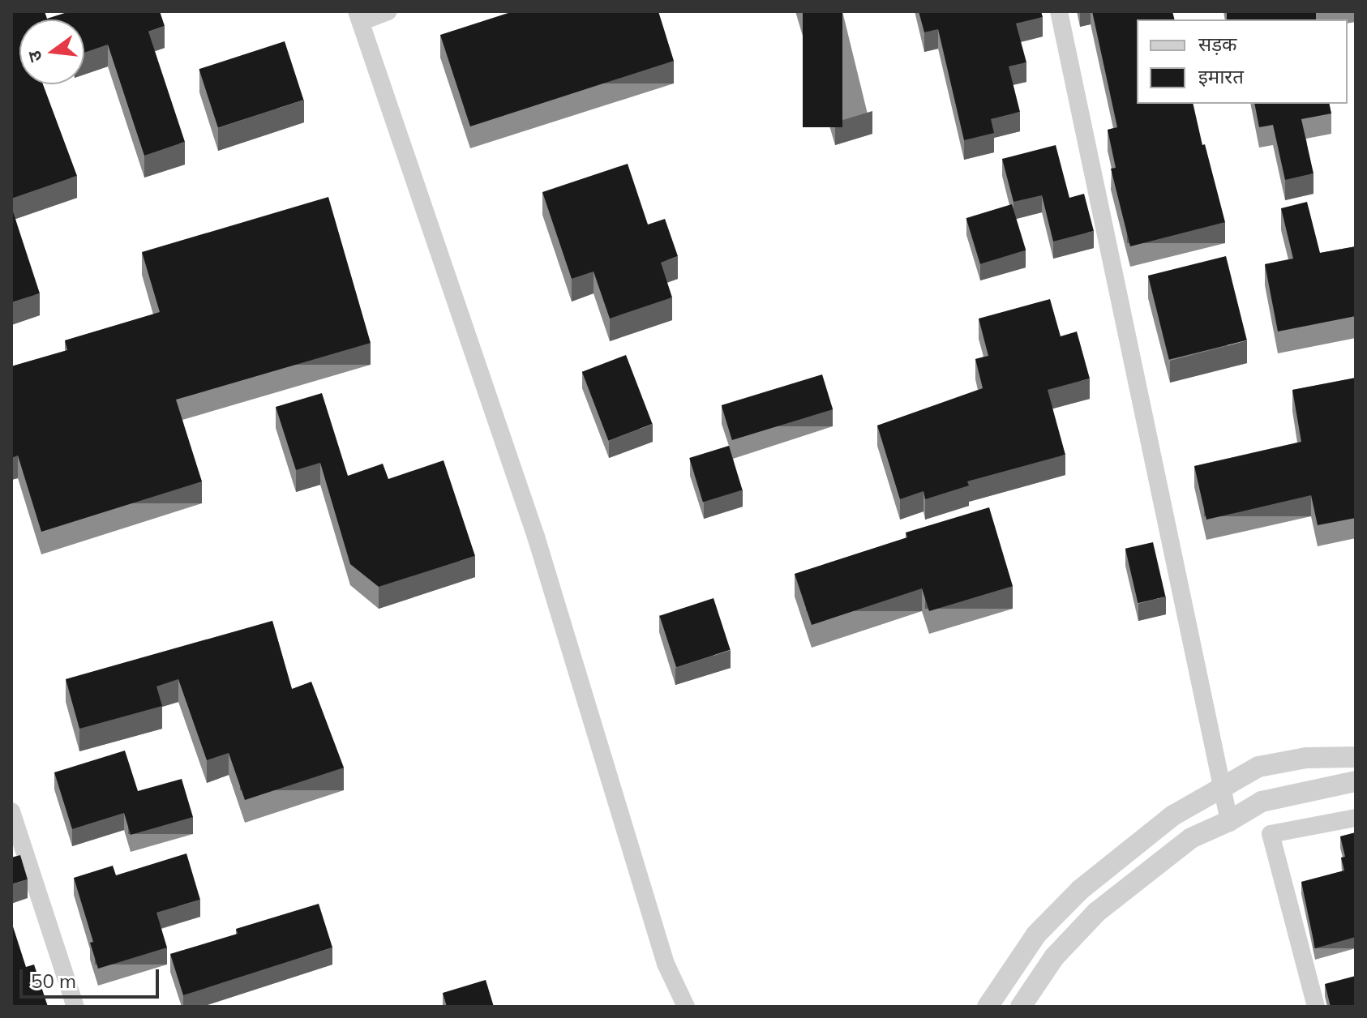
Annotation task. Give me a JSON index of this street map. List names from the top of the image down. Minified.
{"legend":["सड़क","इमारत"],"scale_bar":"50 m","north":"left"}
